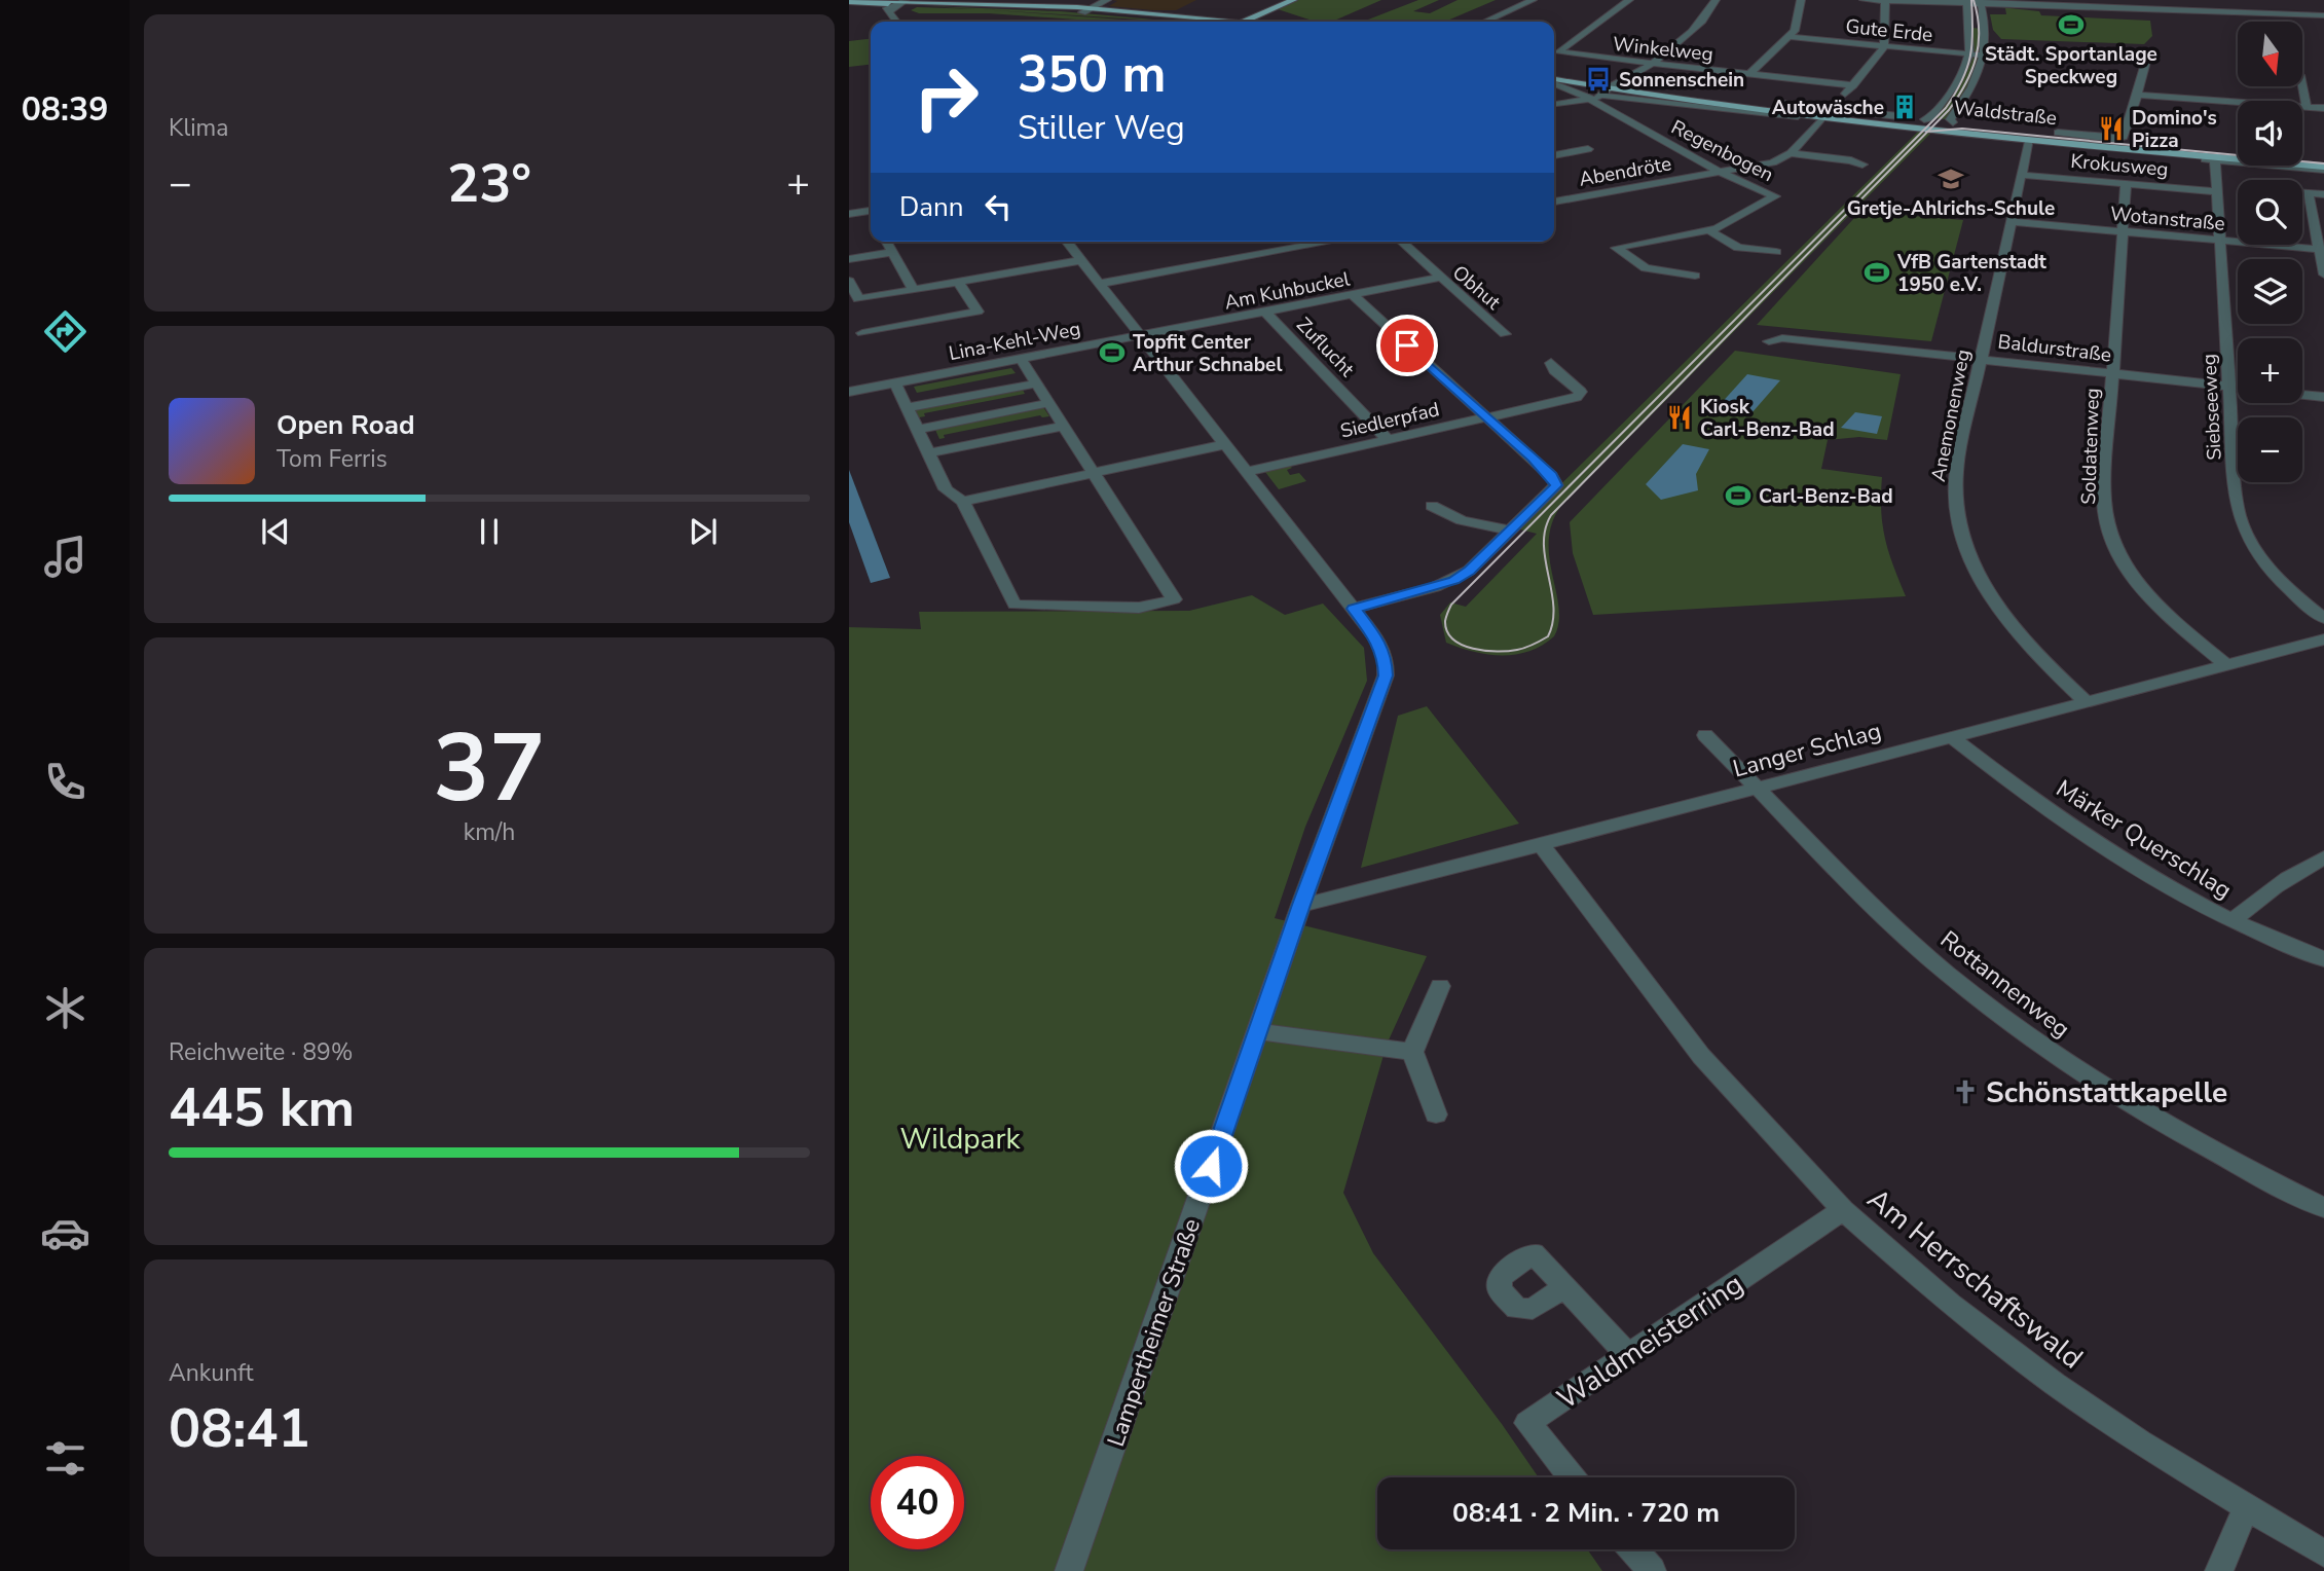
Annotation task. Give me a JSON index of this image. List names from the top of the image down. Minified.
{"streets":{"main road":["Waldstraße"],"street":["Gute Erde","Winkelweg","Regenbogen","Krokusweg","Abendröte","Wotanstraße","Obhut","Am Kuhbuckel","Lina-Kehl-Weg","Zuflucht","Baldurstraße","Siebseeweg","Anemonenweg","Siedlerpfad","Soldatenweg","Langer Schlag","Märker Querschlag","Rottannenweg","Am Herrschaftswald","Lampertheimer Straße","Waldmeisterring"]},"crossings":[["Waldstraße","Regenbogen"],["Waldstraße","Abendröte"],["Waldstraße","Siebseeweg"],["Waldstraße","Anemonenweg"],["Regenbogen","Abendröte"],["Krokusweg","Siebseeweg"],["Krokusweg","Anemonenweg"],["Krokusweg","Soldatenweg"],["Wotanstraße","Siebseeweg"],["Wotanstraße","Anemonenweg"],["Wotanstraße","Soldatenweg"],["Obhut","Am Kuhbuckel"],["Am Kuhbuckel","Lina-Kehl-Weg"],["Am Kuhbuckel","Zuflucht"],["Am Kuhbuckel","Lampertheimer Straße"],["Lina-Kehl-Weg","Lampertheimer Straße"],["Zuflucht","Siedlerpfad"],["Baldurstraße","Siebseeweg"],["Baldurstraße","Anemonenweg"],["Baldurstraße","Soldatenweg"],["Anemonenweg","Langer Schlag"],["Siedlerpfad","Lampertheimer Straße"],["Soldatenweg","Langer Schlag"],["Langer Schlag","Märker Querschlag"],["Langer Schlag","Rottannenweg"],["Langer Schlag","Am Herrschaftswald"],["Langer Schlag","Lampertheimer Straße"],["Am Herrschaftswald","Waldmeisterring"]],"parks":["Wildpark"],"places":{"sports":["Städt. Sportanlage Speckweg","VfB Gartenstadt 1950 e.V.","Topfit Center Arthur Schnabel","Carl-Benz-Bad"],"bus stop":["Sonnenschein"],"building":["Autowäsche"],"restaurant":["Domino's Pizza","Kiosk Carl-Benz-Bad"],"school or university":["Gretje-Ahlrichs-Schule"],"church":["Schönstattkapelle"]},"north":"bottom","page":{"tabs":"08:39","tile":["Klima",["37","km/h"],["Reichweite · 89%","445 km"],["Ankunft","08:41"]],"map_buttons":["+","−"],"turn":["350 m","Stiller Weg"],"heat":["−","23°","+"],"then":"Dann","song":["Open Road","Tom Ferris"],"limit":"40","trip":"08:41 · 2 Min. · 720 m"}}
